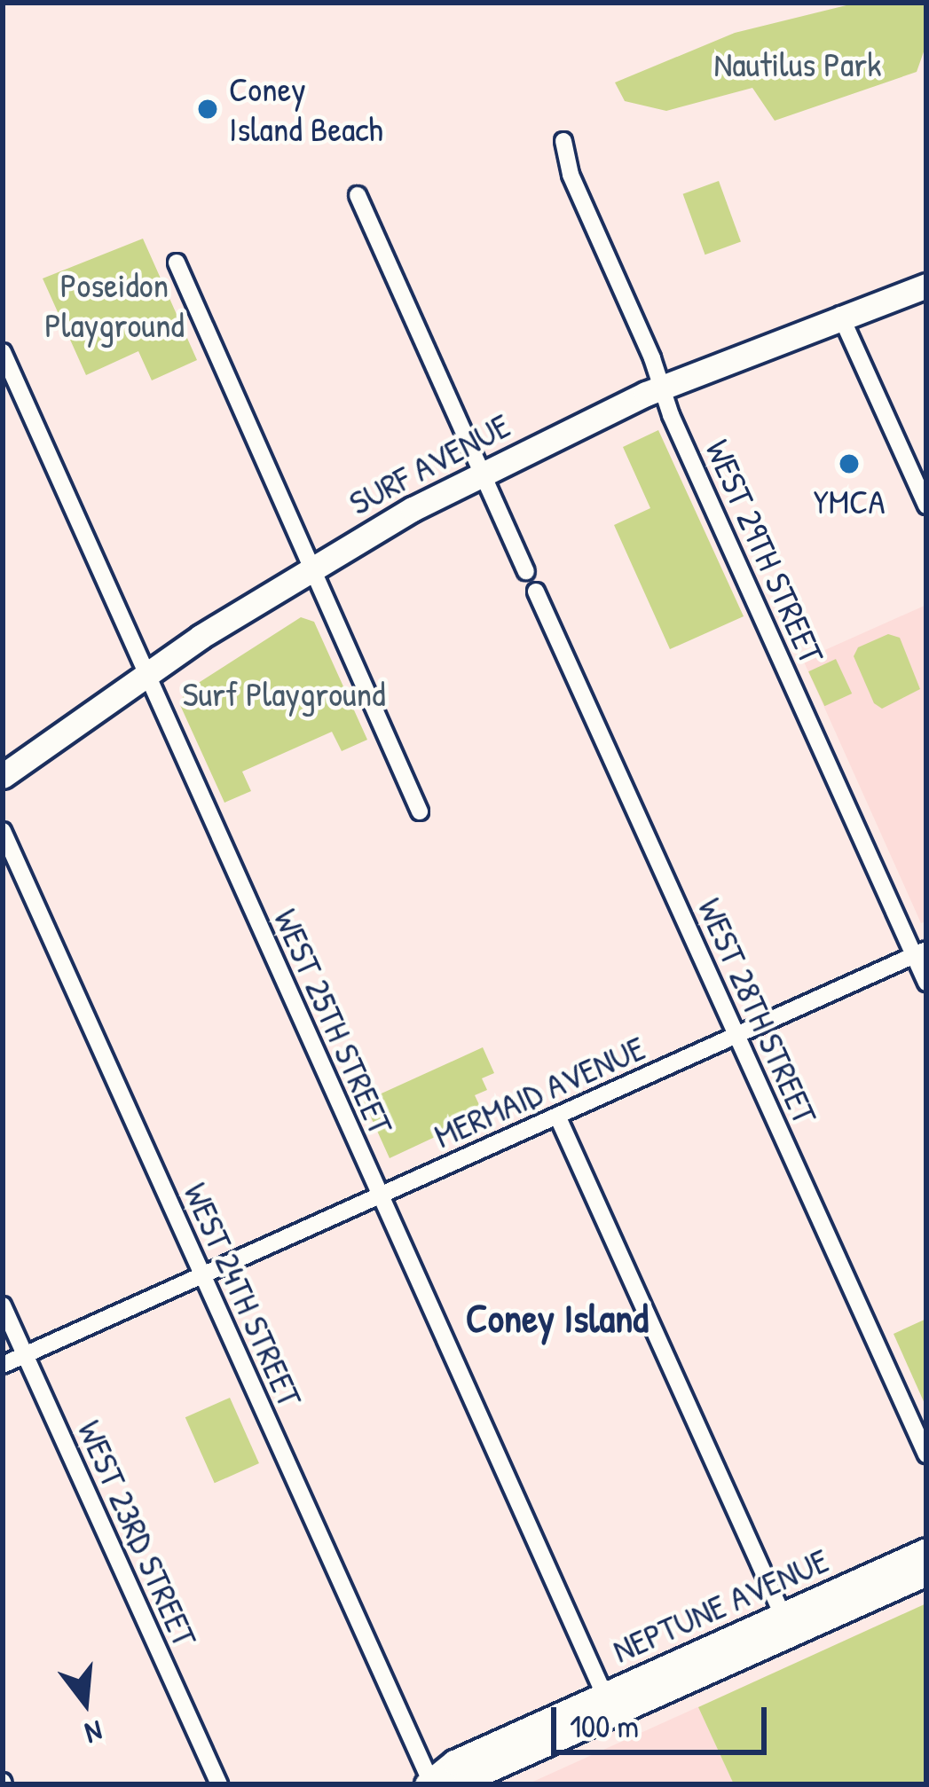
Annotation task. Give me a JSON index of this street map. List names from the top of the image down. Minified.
{"streets":{"main road":["SURF AVENUE","NEPTUNE AVENUE"],"street":["WEST 29TH STREET","WEST 28TH STREET","WEST 25TH STREET","MERMAID AVENUE","WEST 24TH STREET","WEST 23RD STREET"]},"crossings":[["SURF AVENUE","WEST 29TH STREET"],["SURF AVENUE","WEST 25TH STREET"],["WEST 29TH STREET","MERMAID AVENUE"],["WEST 28TH STREET","MERMAID AVENUE"],["WEST 25TH STREET","MERMAID AVENUE"],["WEST 25TH STREET","NEPTUNE AVENUE"],["MERMAID AVENUE","WEST 24TH STREET"],["MERMAID AVENUE","WEST 23RD STREET"],["WEST 24TH STREET","NEPTUNE AVENUE"]],"districts":["Coney Island"],"parks":["Nautilus Park","Poseidon Playground","Surf Playground"],"places":["Coney Island Beach","YMCA"],"scale_bar":"100 m","north":"bottom"}
